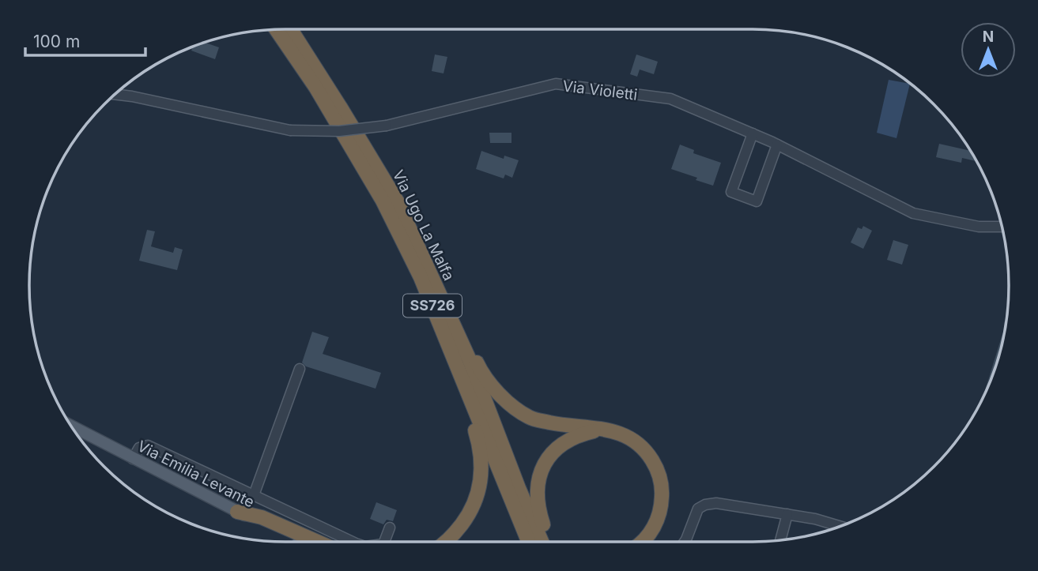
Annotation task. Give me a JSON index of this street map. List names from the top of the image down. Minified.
{"streets":{"highway":["Via Ugo La Malfa","SS726"],"main road":["Via Emilia Levante"],"street":["Via Violetti"]},"scale_bar":"100 m","north":"top"}
